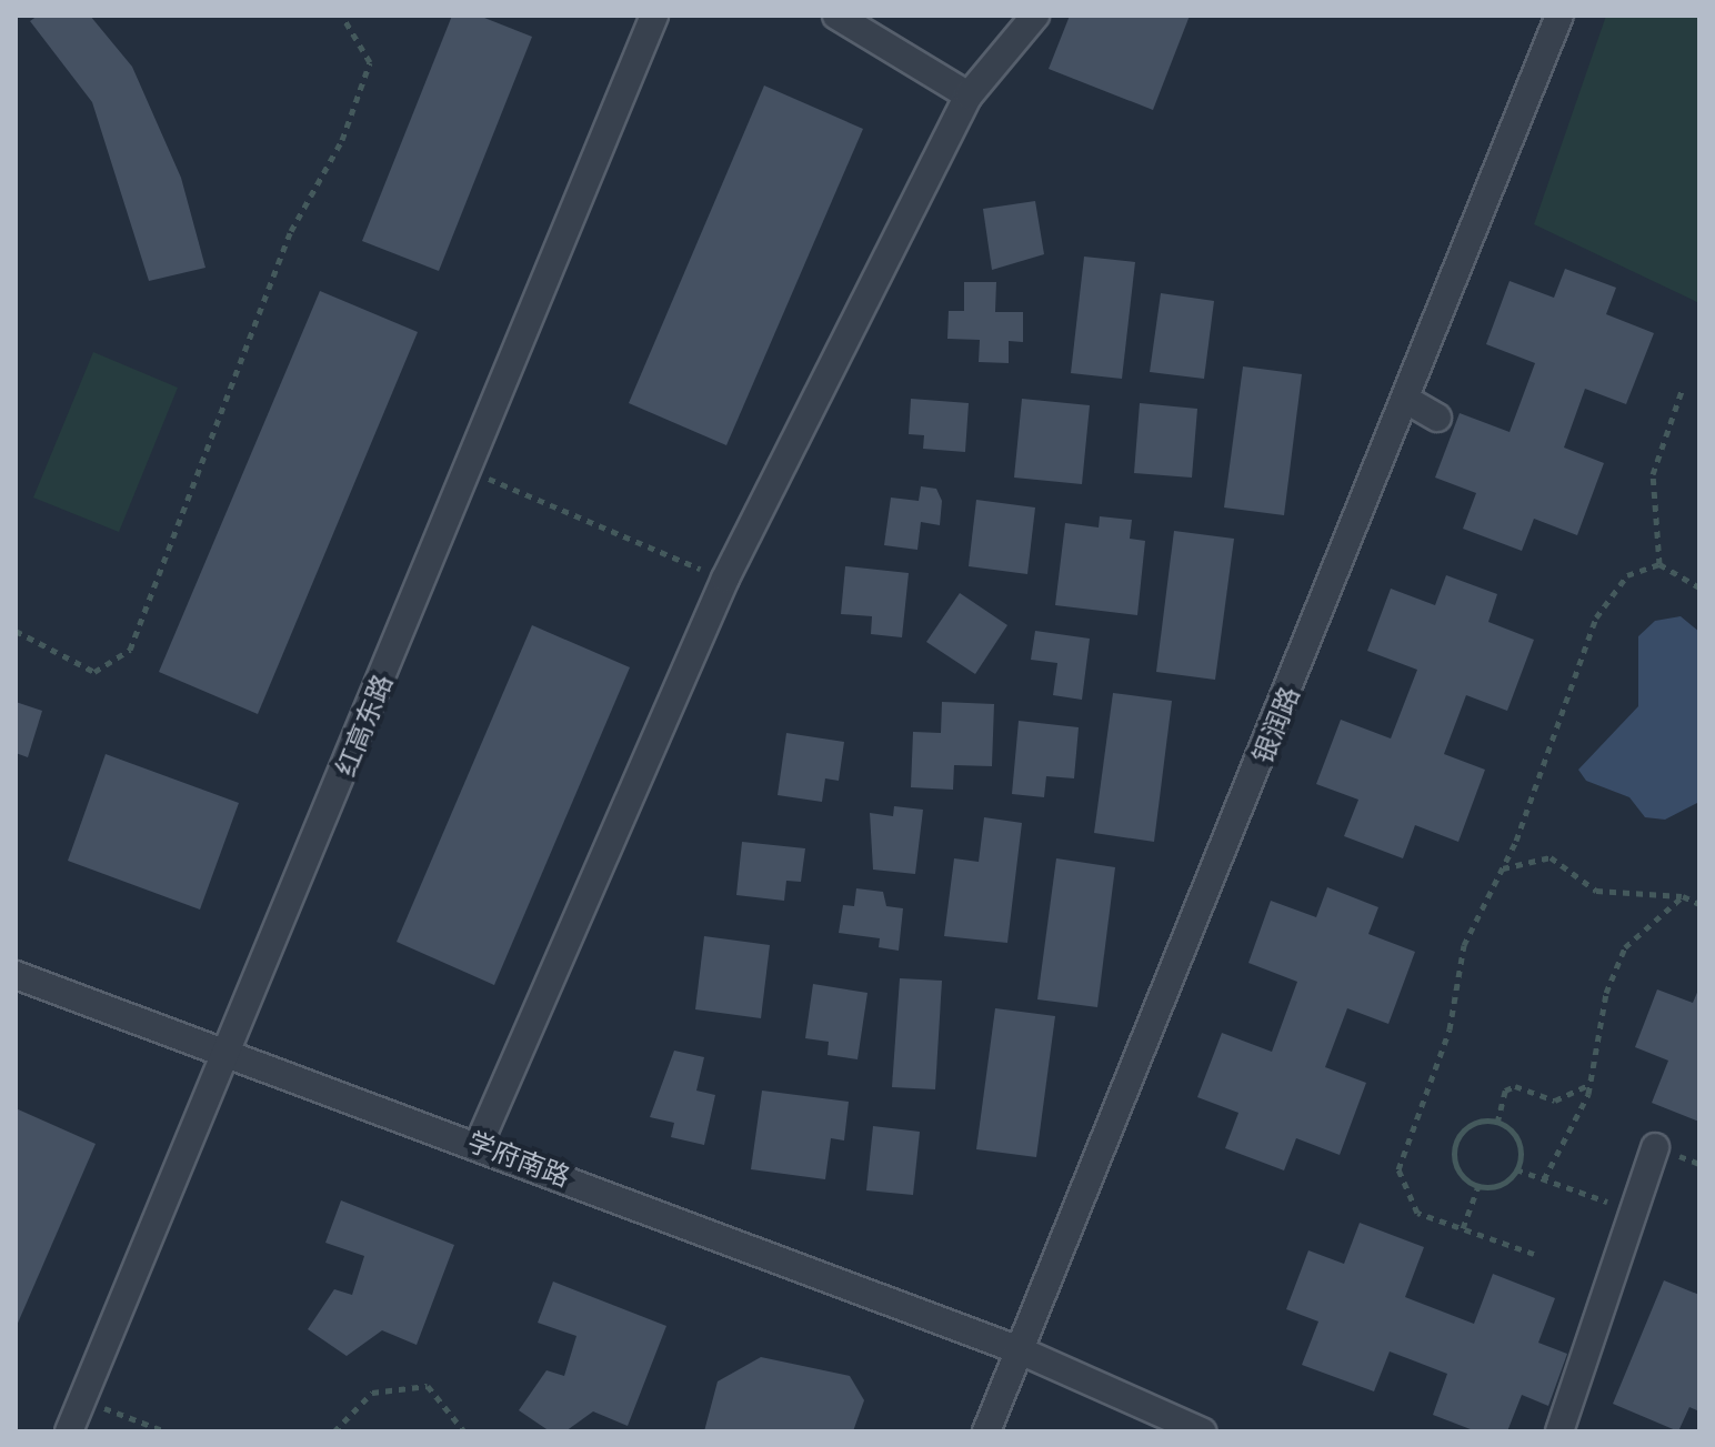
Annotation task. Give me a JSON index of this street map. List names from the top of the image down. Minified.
{"streets":{"street":["红高东路","银润路","学府南路"]},"crossings":[["红高东路","学府南路"],["银润路","学府南路"]]}
